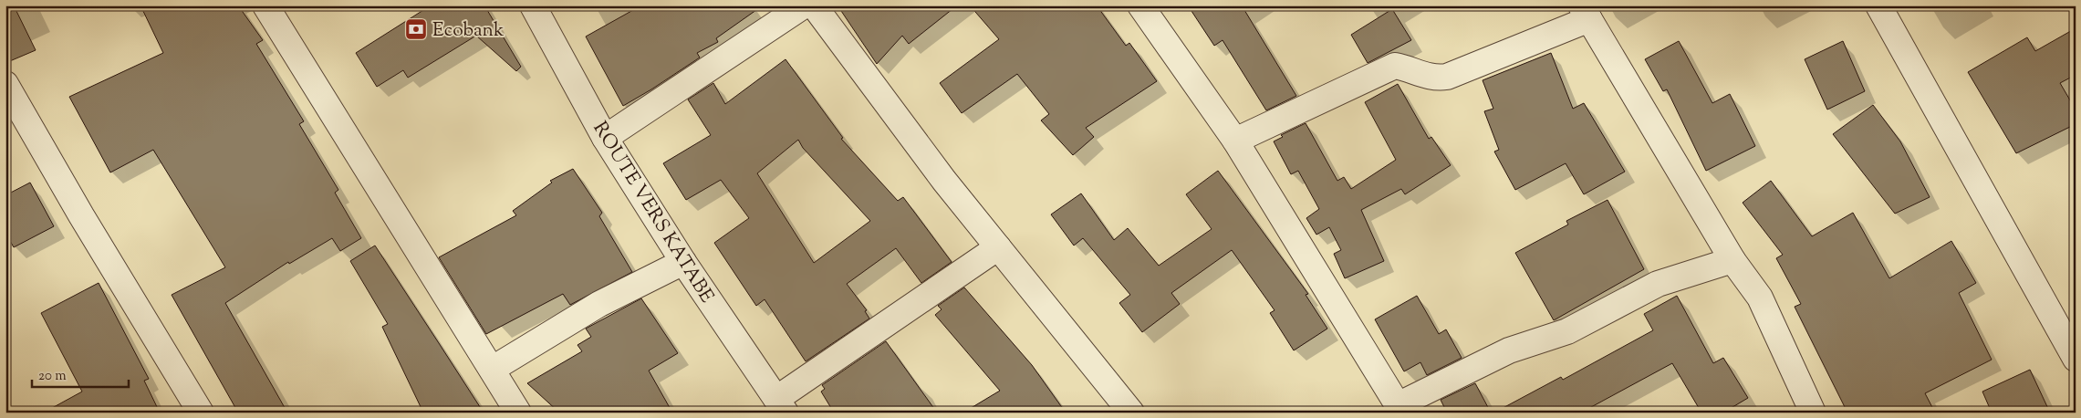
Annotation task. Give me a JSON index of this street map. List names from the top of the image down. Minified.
{"streets":{"street":["ROUTE VERS KATABE"]},"places":{"bank":["Ecobank"]},"scale_bar":"20 m"}
